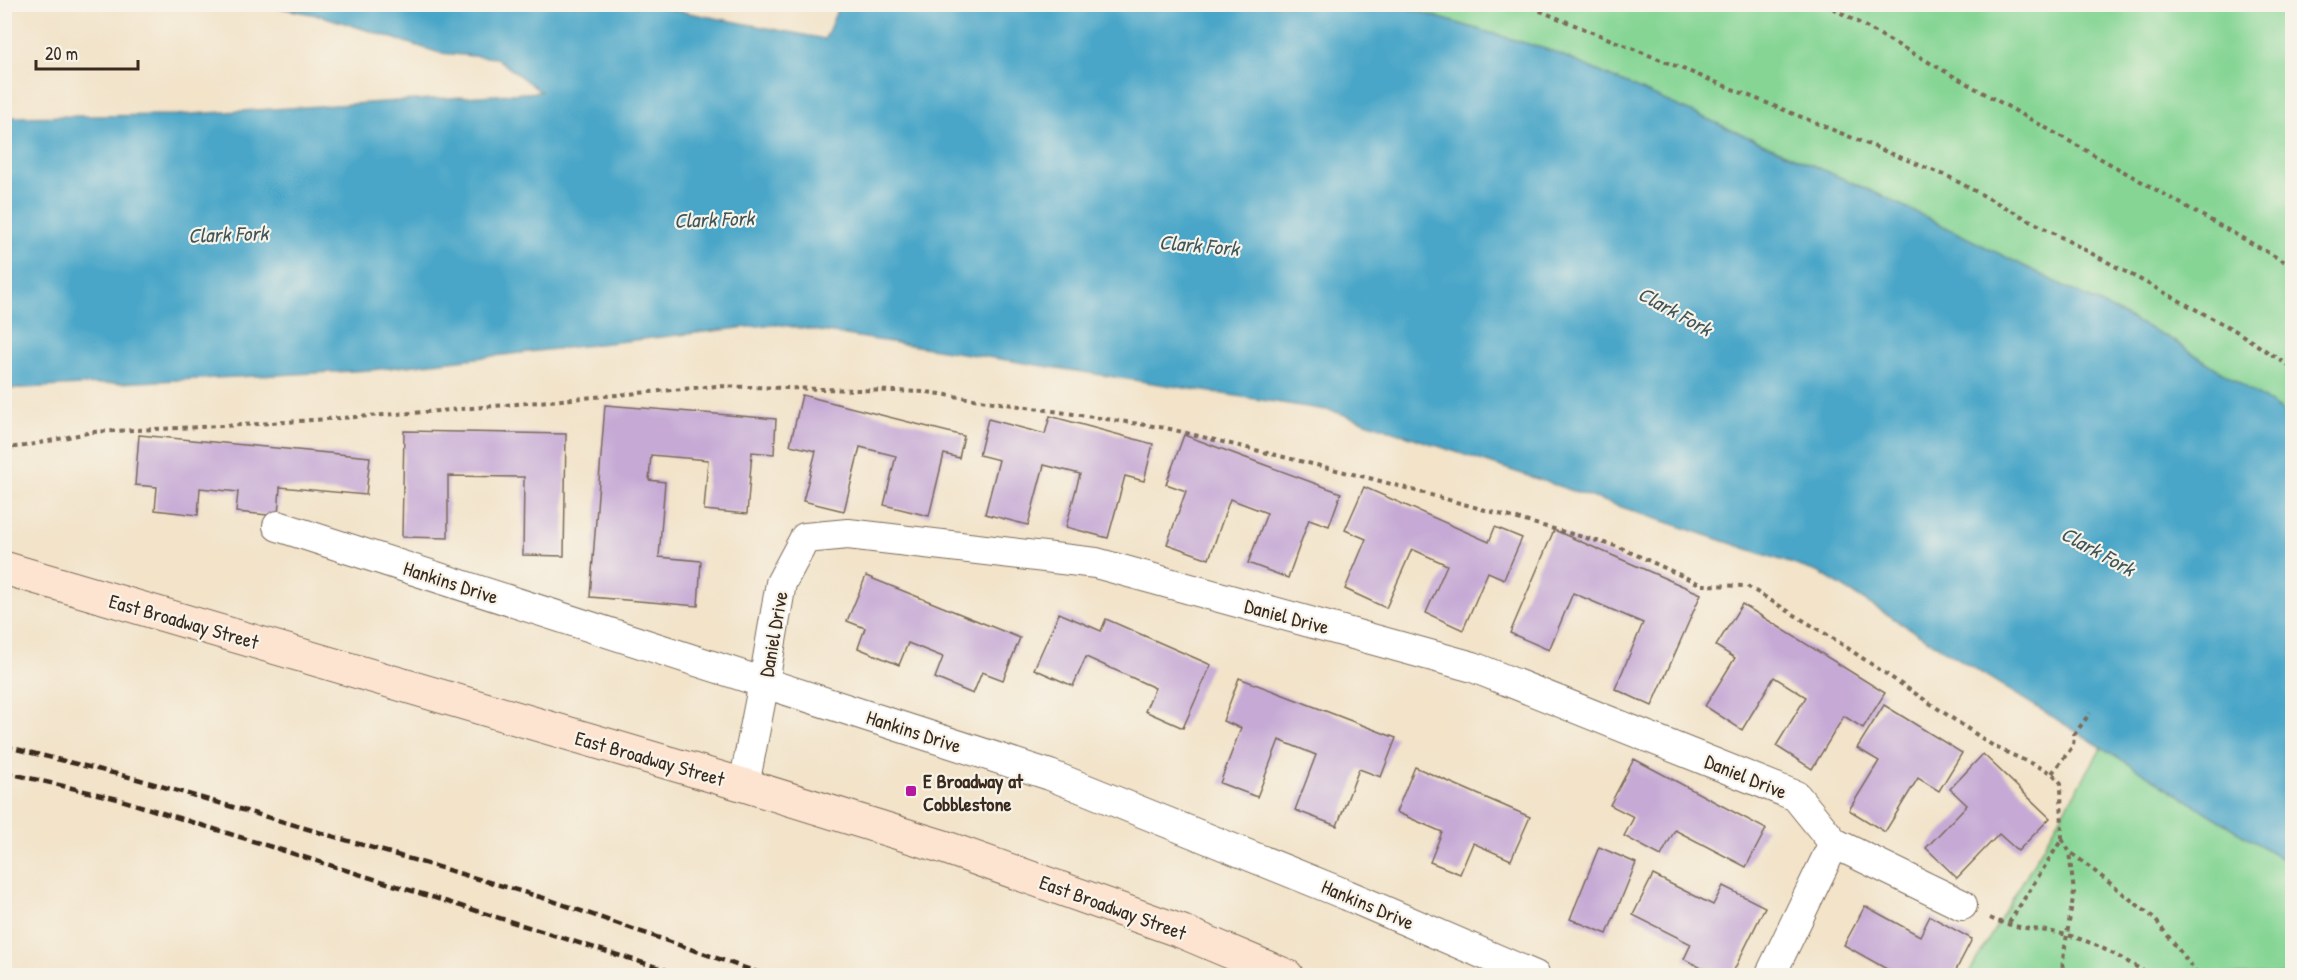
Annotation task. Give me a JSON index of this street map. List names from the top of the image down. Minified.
{"streets":{"main road":["East Broadway Street"],"street":["Hankins Drive","Daniel Drive"]},"crossings":[["Hankins Drive","Daniel Drive"],["Daniel Drive","East Broadway Street"]],"water":["Clark Fork"],"places":{"transit":["E Broadway at Cobblestone"]},"scale_bar":"20 m"}
